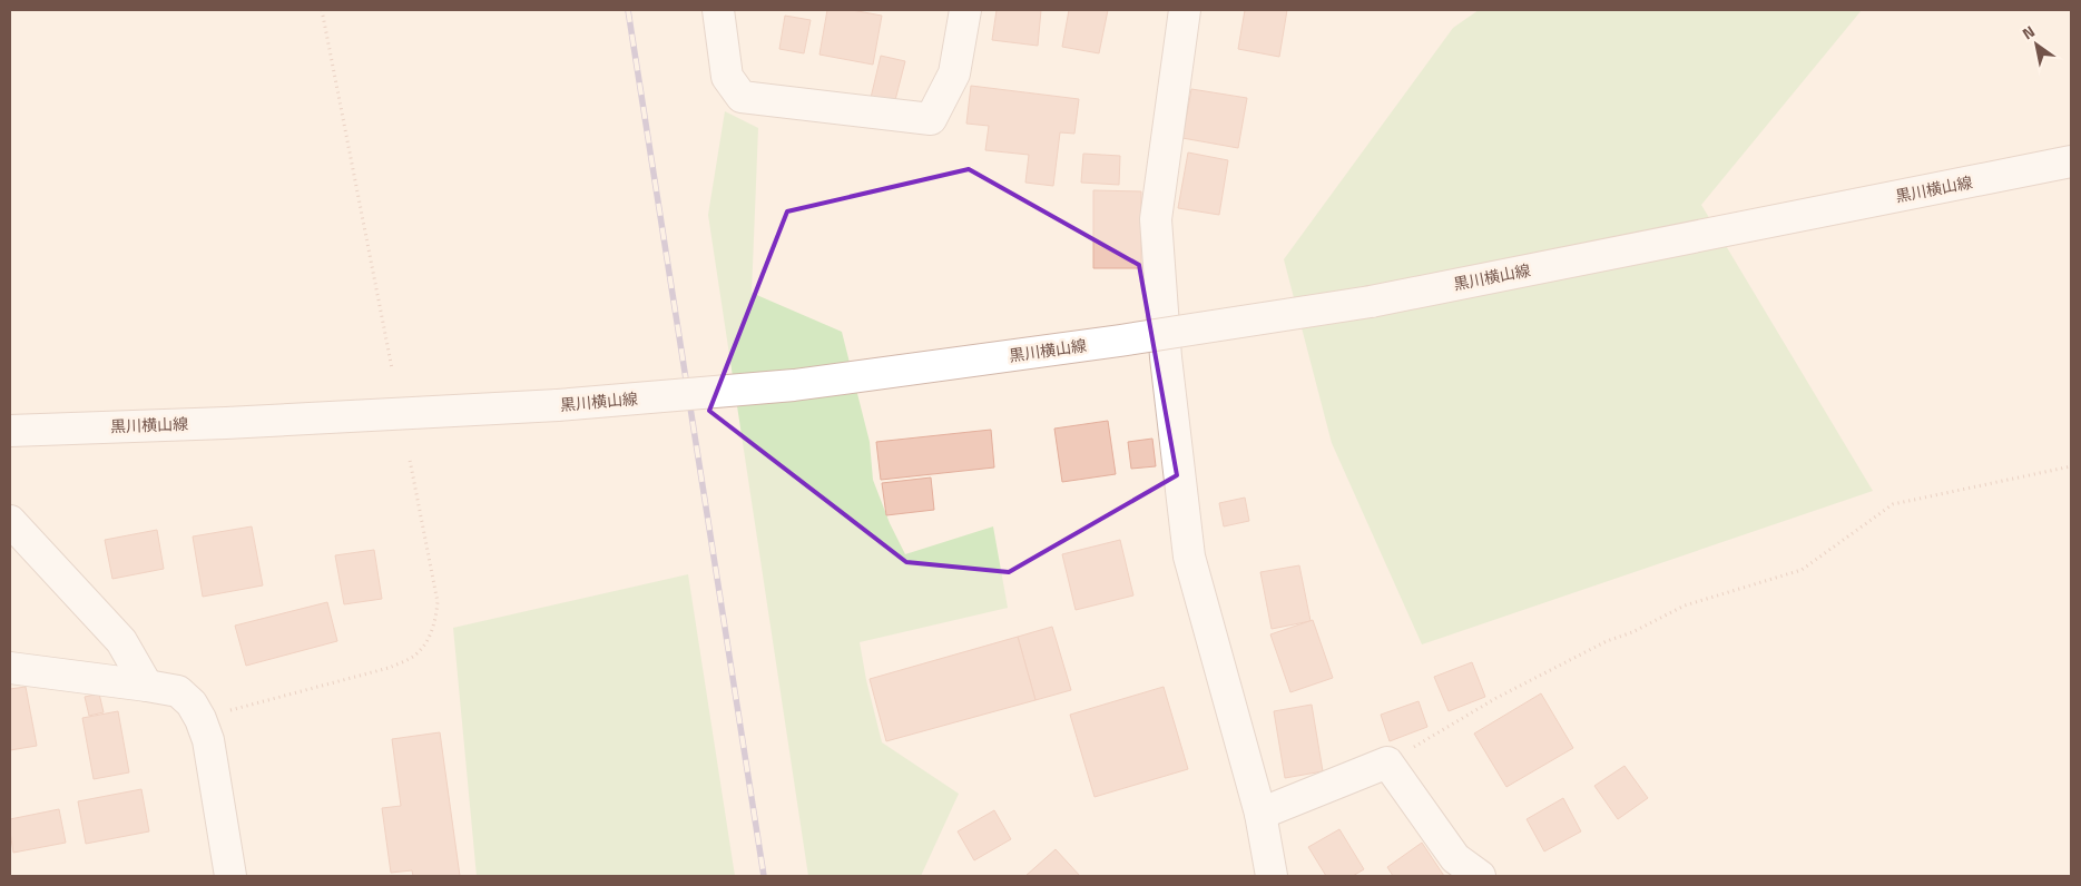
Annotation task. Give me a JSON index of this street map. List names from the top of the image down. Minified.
{"streets":{"street":["黒川横山線"]},"north":"top left"}
